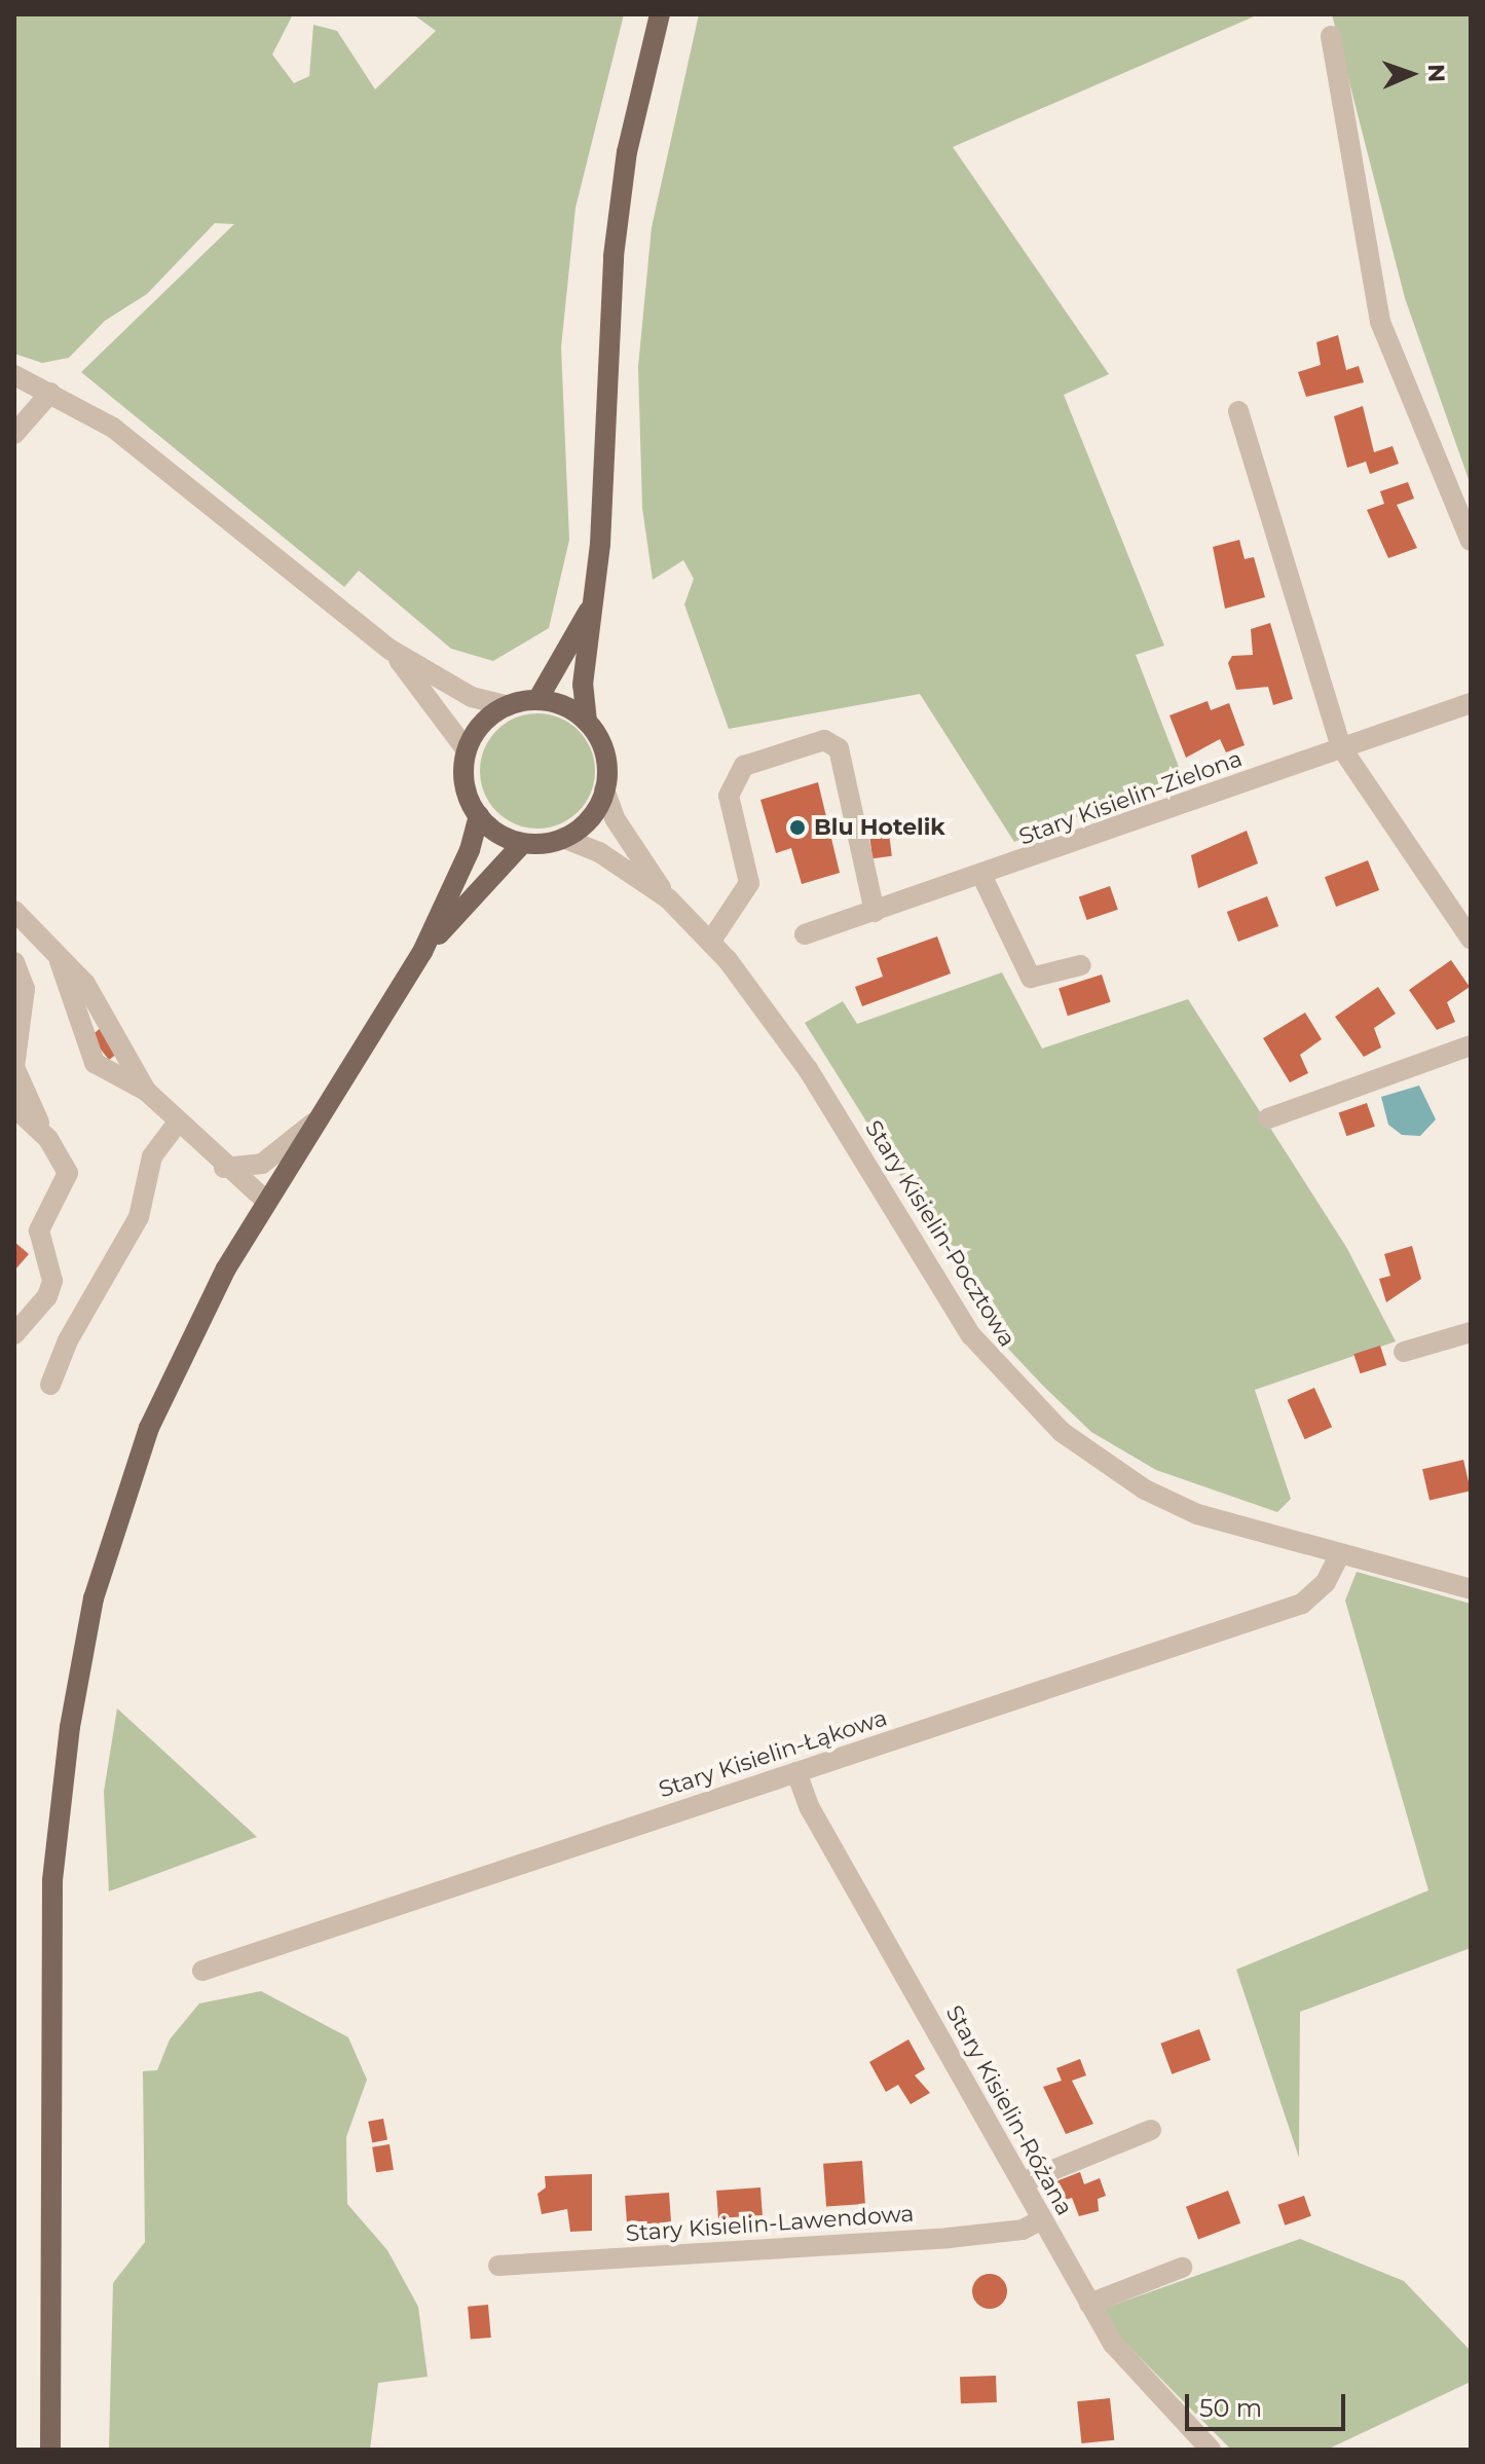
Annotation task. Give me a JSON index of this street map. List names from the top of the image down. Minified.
{"streets":{"street":["Stary Kisielin-Zielona","Stary Kisielin-Pocztowa","Stary Kisielin-Łąkowa","Stary Kisielin-Różana","Stary Kisielin-Lawendowa"]},"crossings":[["Stary Kisielin-Pocztowa","Stary Kisielin-Łąkowa"],["Stary Kisielin-Łąkowa","Stary Kisielin-Różana"],["Stary Kisielin-Różana","Stary Kisielin-Lawendowa"]],"places":["Blu Hotelik"],"scale_bar":"50 m","north":"right"}
